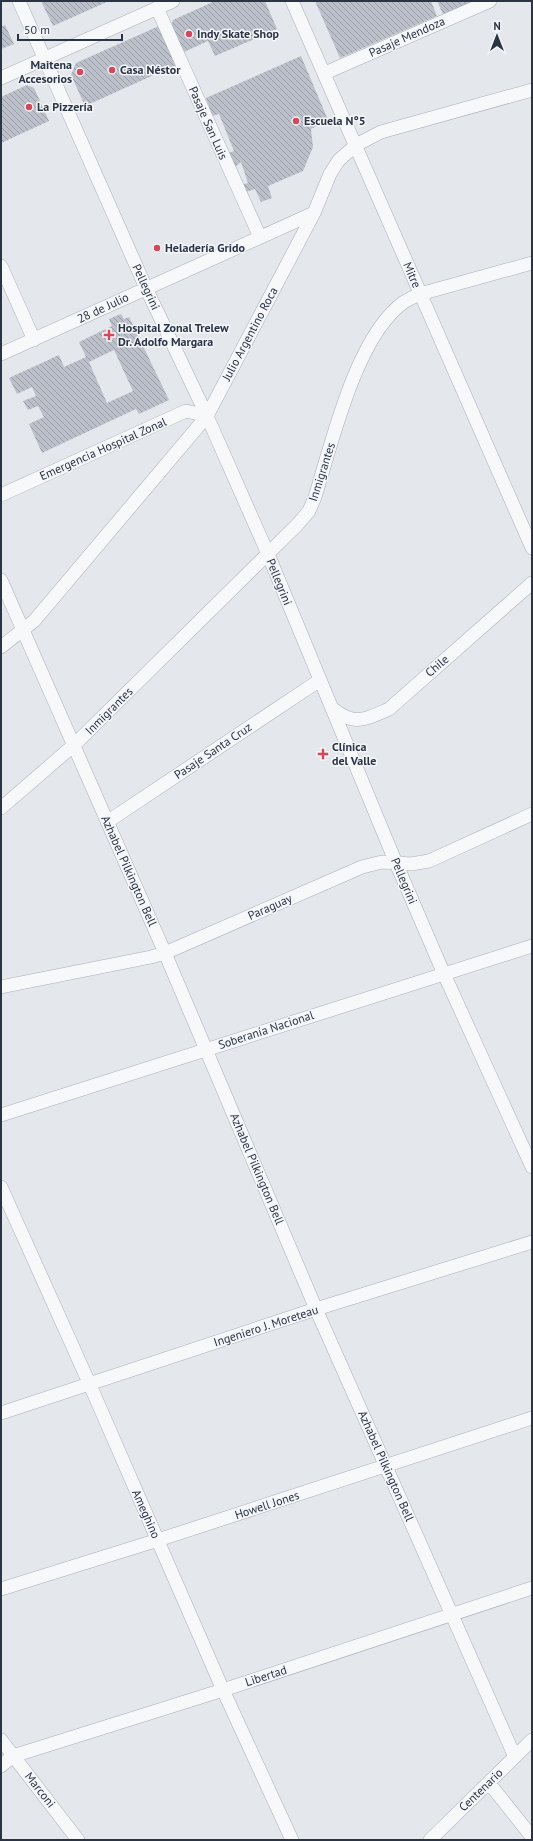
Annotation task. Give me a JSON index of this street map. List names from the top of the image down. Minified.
{"streets":{"street":["Pasaje Mendoza","Pasaje San Luis","Mitre","Pellegrini","28 de Julio","Julio Argentino Roca","Emergencia Hospital Zonal","Inmigrantes","Chile","Pasaje Santa Cruz","Azhabel Pilkington Bell","Paraguay","Soberanía Nacional","Ingeniero J. Moreteau","Howell Jones","Ameghino","Libertad","Marconi","Centenario"]},"crossings":[["Pasaje Mendoza","Mitre"],["Pasaje San Luis","28 de Julio"],["Mitre","Julio Argentino Roca"],["Mitre","Inmigrantes"],["Pellegrini","28 de Julio"],["Pellegrini","Julio Argentino Roca"],["Pellegrini","Emergencia Hospital Zonal"],["Pellegrini","Inmigrantes"],["Pellegrini","Chile"],["Pellegrini","Pasaje Santa Cruz"],["Pellegrini","Paraguay"],["Pellegrini","Soberanía Nacional"],["28 de Julio","Julio Argentino Roca"],["Julio Argentino Roca","Emergencia Hospital Zonal"],["Julio Argentino Roca","Azhabel Pilkington Bell"],["Inmigrantes","Azhabel Pilkington Bell"],["Pasaje Santa Cruz","Azhabel Pilkington Bell"],["Azhabel Pilkington Bell","Paraguay"],["Azhabel Pilkington Bell","Soberanía Nacional"],["Azhabel Pilkington Bell","Ingeniero J. Moreteau"],["Azhabel Pilkington Bell","Howell Jones"],["Azhabel Pilkington Bell","Libertad"],["Azhabel Pilkington Bell","Centenario"],["Ingeniero J. Moreteau","Ameghino"],["Howell Jones","Ameghino"],["Ameghino","Libertad"],["Libertad","Marconi"]],"places":{"other":["Indy Skate Shop","Casa Néstor","Maitena Accesorios","La Pizzería","Escuela N°5","Heladería Grido"],"health":["Hospital Zonal Trelew Dr. Adolfo Margara","Clínica del Valle"]},"scale_bar":"50 m","north":"top"}
